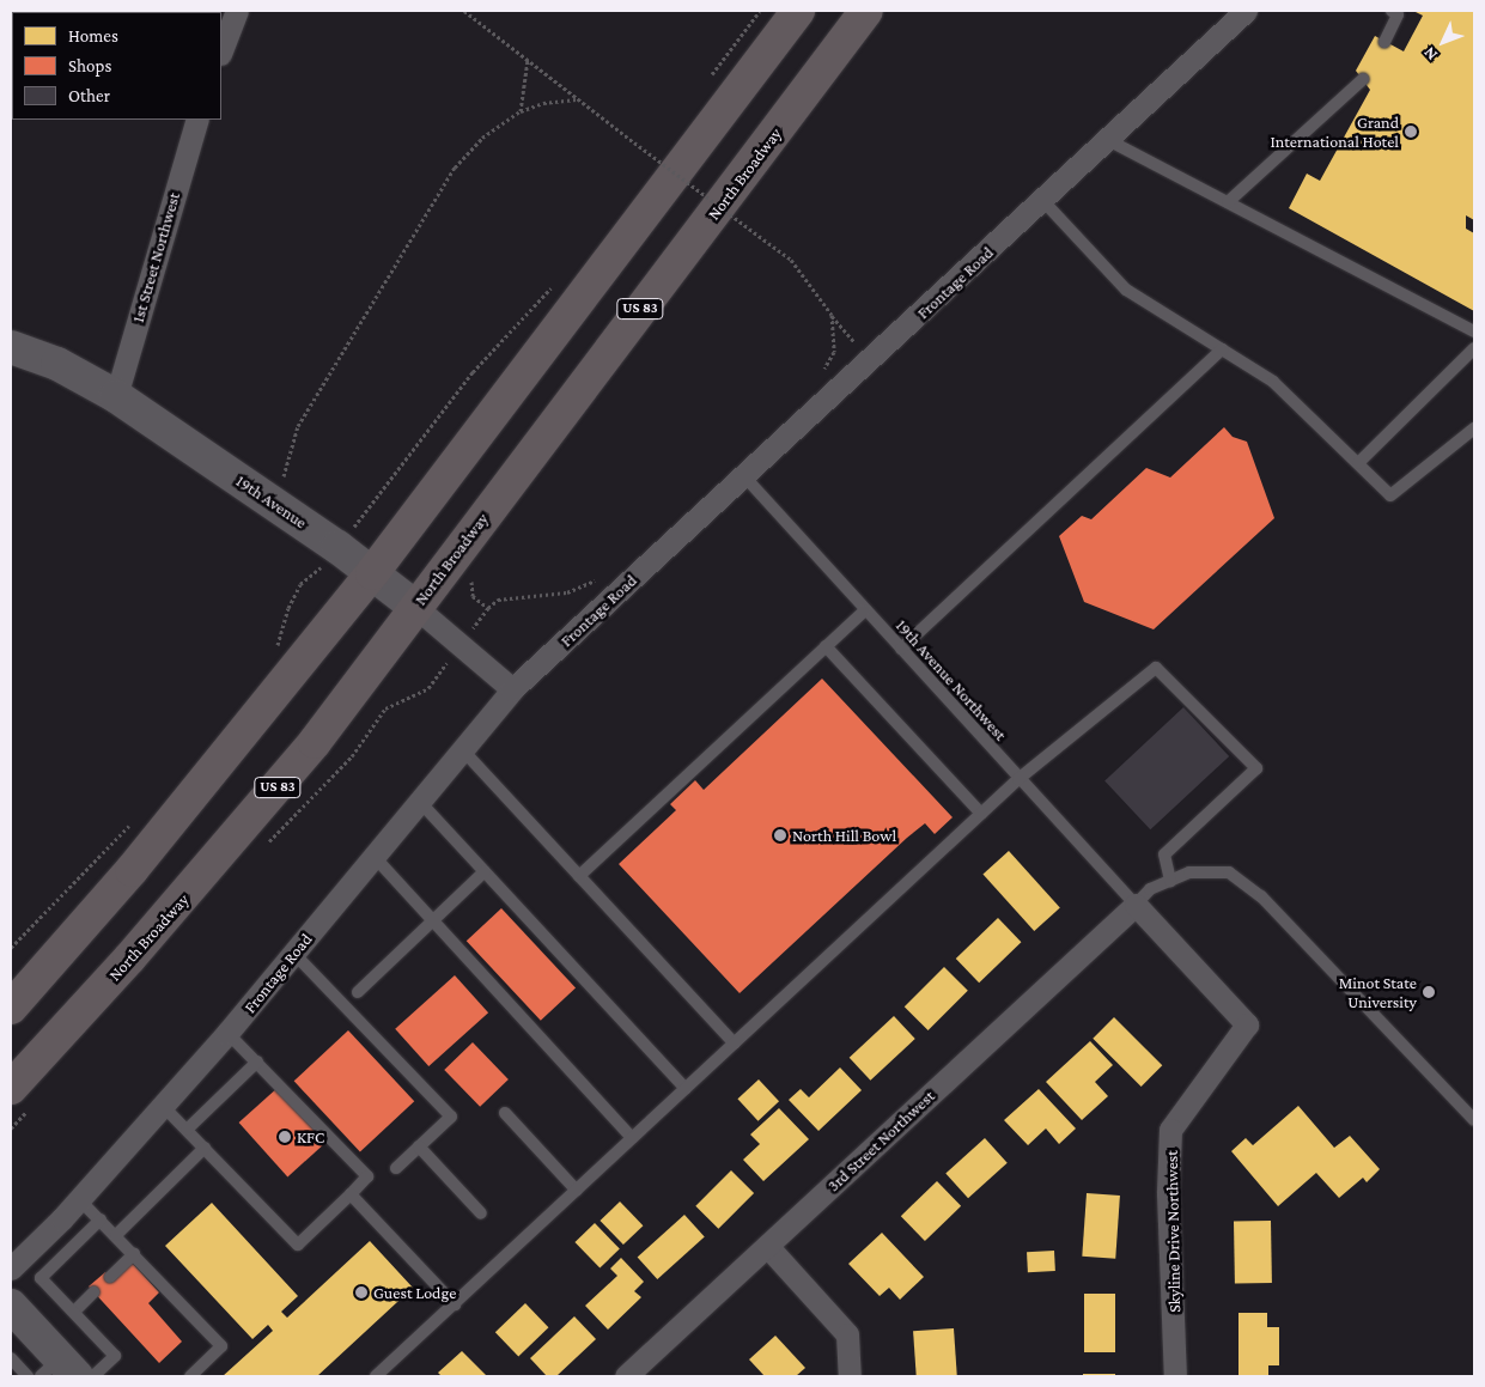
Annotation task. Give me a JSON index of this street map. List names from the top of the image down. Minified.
{"streets":{"main road":["North Broadway","US 83"],"street":["1st Street Northwest","Frontage Road","19th Avenue","3rd Street Northwest","Skyline Drive Northwest"],"lane":["19th Avenue Northwest"]},"crossings":[["North Broadway","19th Avenue"],["1st Street Northwest","19th Avenue"],["Frontage Road","19th Avenue"],["Frontage Road","19th Avenue Northwest"],["19th Avenue Northwest","3rd Street Northwest"],["19th Avenue Northwest","Skyline Drive Northwest"],["3rd Street Northwest","Skyline Drive Northwest"]],"places":["Grand International Hotel","North Hill Bowl","Minot State University","KFC","Guest Lodge"],"legend":["Homes","Shops","Other"],"north":"bottom left"}
